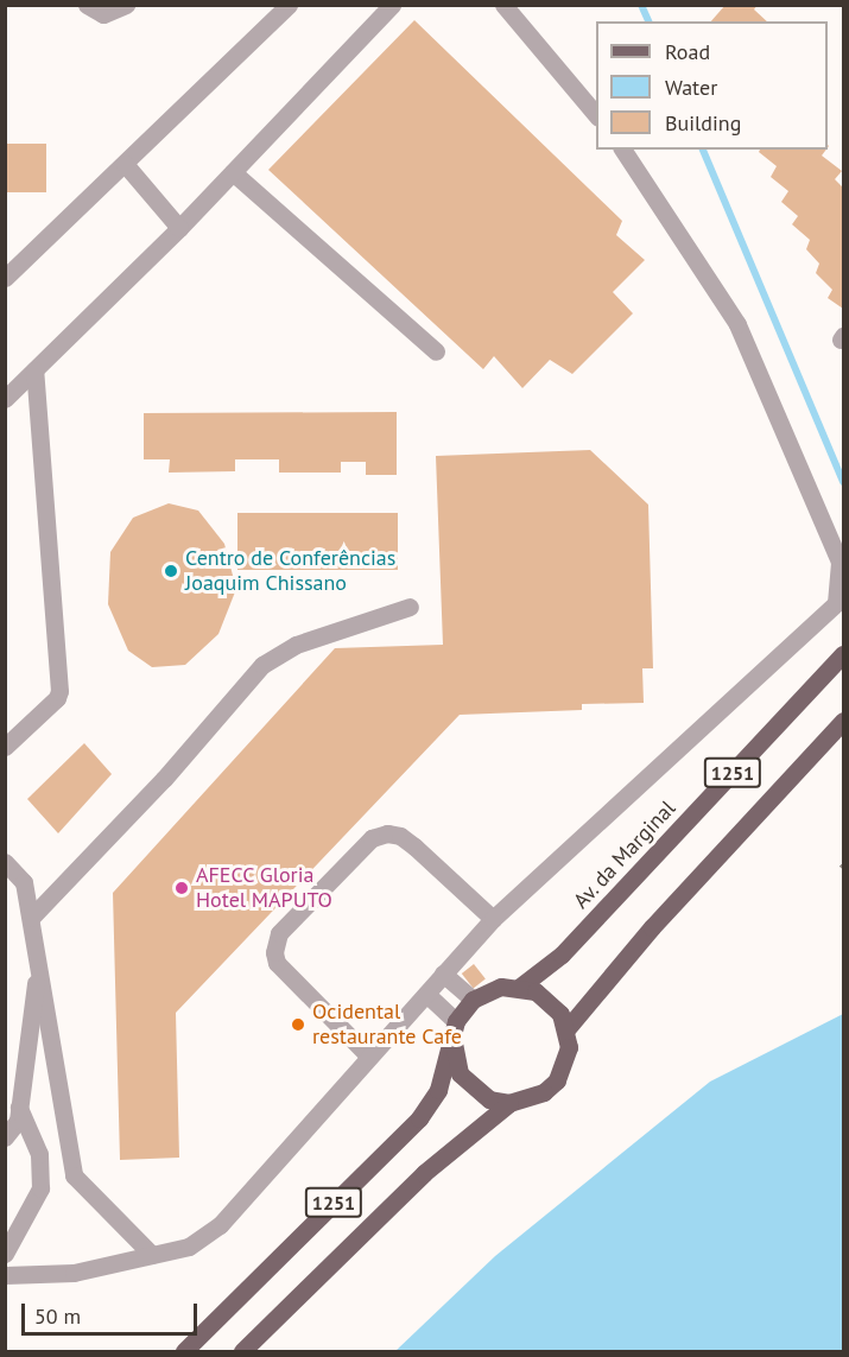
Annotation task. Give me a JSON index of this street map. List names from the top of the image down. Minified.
{"streets":{"main road":["1251","Av. da Marginal"]},"crossings":[["1251","Av. da Marginal"]],"places":["Centro de Conferências Joaquim Chissano","AFECC Gloria Hotel MAPUTO","Ocidental restaurante Cafe"],"legend":["Road","Water","Building"],"scale_bar":"50 m"}
